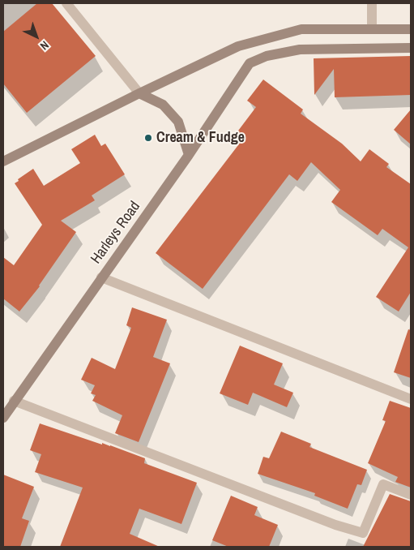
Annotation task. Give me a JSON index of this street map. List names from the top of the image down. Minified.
{"streets":{"main road":["Harleys Road"]},"places":["Cream & Fudge"],"north":"bottom right"}
